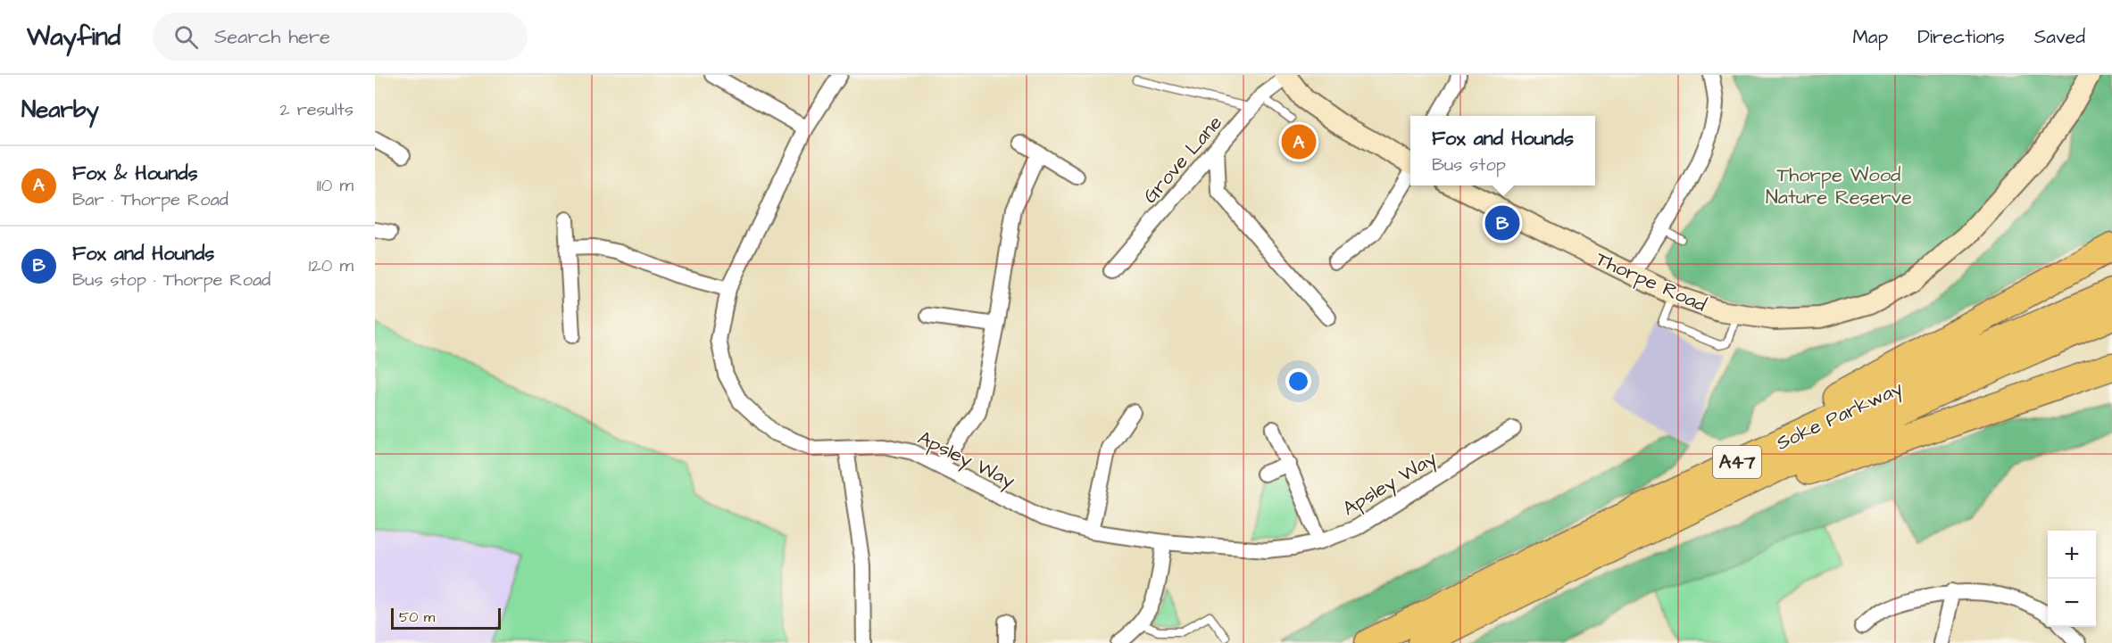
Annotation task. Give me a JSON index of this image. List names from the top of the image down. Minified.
{"streets":{"highway":["Soke Parkway","A47"],"street":["Grove Lane","Thorpe Road","Apsley Way"]},"crossings":[["Soke Parkway","A47"]],"parks":["Thorpe Wood Nature Reserve"],"scale_bar":"50 m","page":{"header":"Wayfind","search":"Search here","nav":["Map","Directions","Saved"],"heading":["Nearby","2 results"],"popup":["Fox and Hounds","Bus stop"],"pins":["A","B"],"list":[{"mark":"A","name":"Fox & Hounds","note":"Bar · Thorpe Road","value":"110 m"},{"mark":"B","name":"Fox and Hounds","note":"Bus stop · Thorpe Road","value":"120 m"}],"map_buttons":["+","−"],"scale":"50 m"}}
